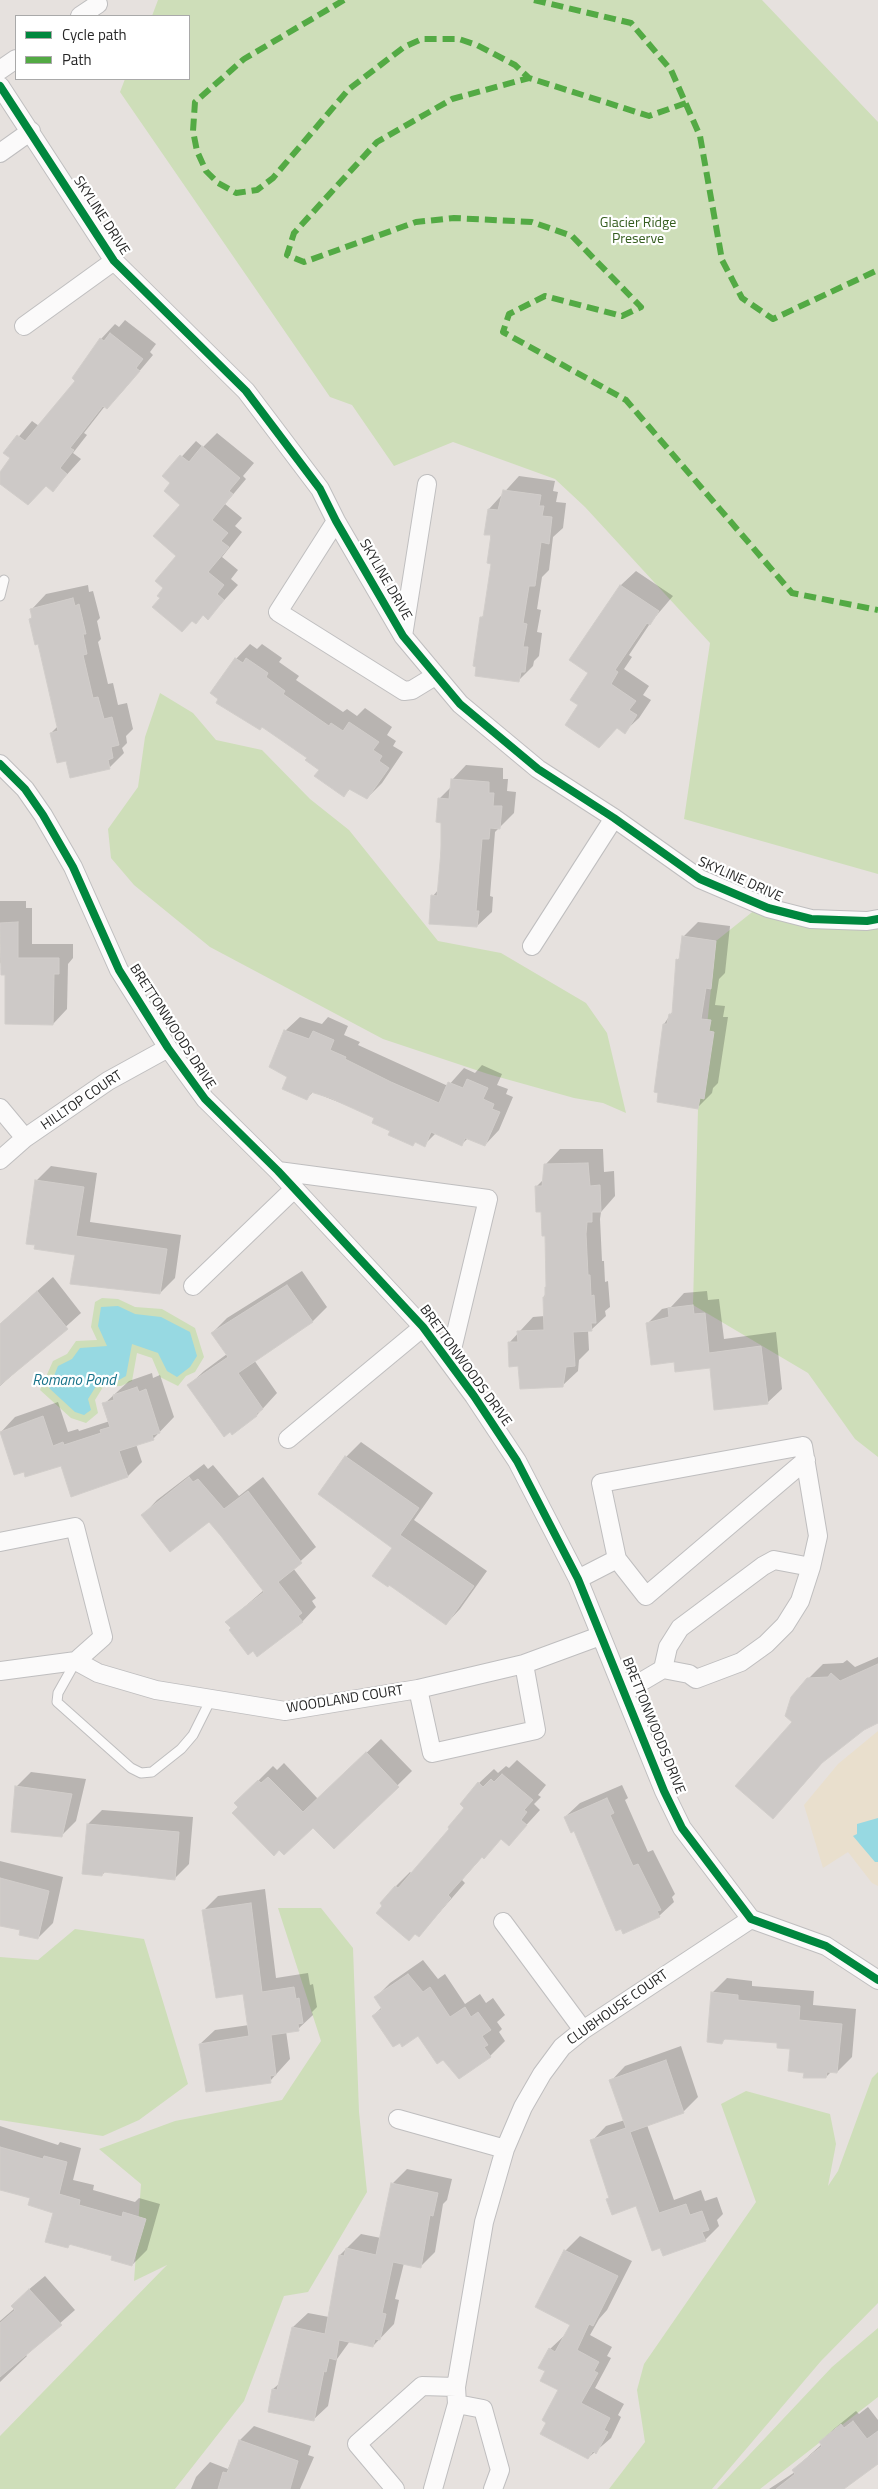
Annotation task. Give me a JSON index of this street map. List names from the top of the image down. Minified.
{"streets":{"street":["SKYLINE DRIVE","BRETTONWOODS DRIVE","HILLTOP COURT","WOODLAND COURT","CLUBHOUSE COURT"]},"crossings":[["BRETTONWOODS DRIVE","HILLTOP COURT"],["BRETTONWOODS DRIVE","WOODLAND COURT"],["BRETTONWOODS DRIVE","CLUBHOUSE COURT"]],"water":["Romano Pond"],"parks":["Glacier Ridge Preserve"],"legend":["Cycle path","Path"]}
